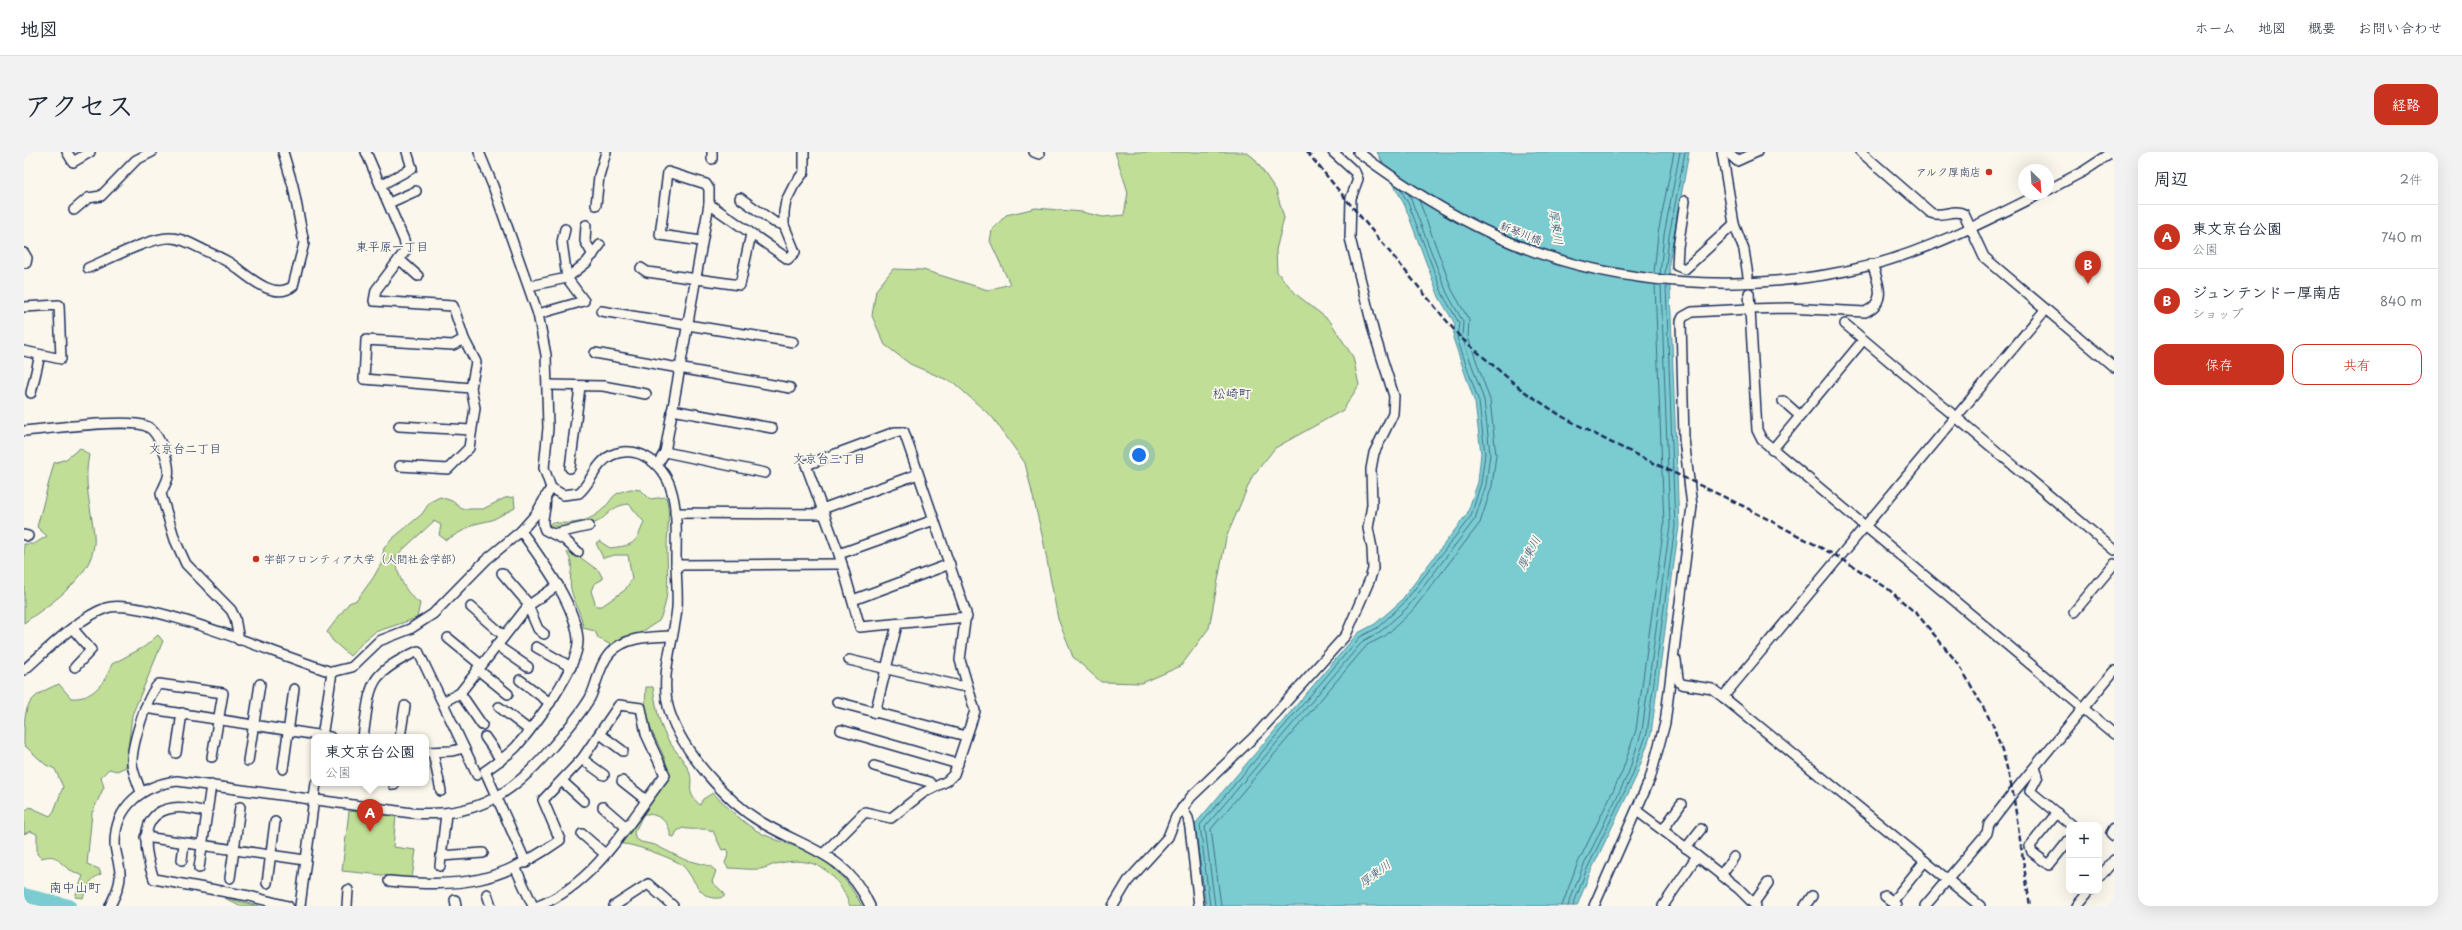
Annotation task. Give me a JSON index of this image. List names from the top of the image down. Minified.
{"streets":{"street":["新琴川橋"]},"districts":["東平原一丁目","松崎町","文京台二丁目","文京台三丁目","南中山町"],"water":["厚東川"],"places":["アルク厚南店","宇部フロンティア大学（人間社会学部）"],"north":"bottom right","page":{"header":"地図","nav":["ホーム","地図","概要","お問い合わせ"],"title":"アクセス","buttons":["経路",["保存","共有"]],"heading":["周辺","2件"],"list":[{"mark":"A","name":"東文京台公園","note":"公園","value":"740 m"},{"mark":"B","name":"ジュンテンドー厚南店","note":"ショップ","value":"840 m"}],"pins":["B","A"],"popup":["東文京台公園","公園"],"map_buttons":["+","−"]}}
